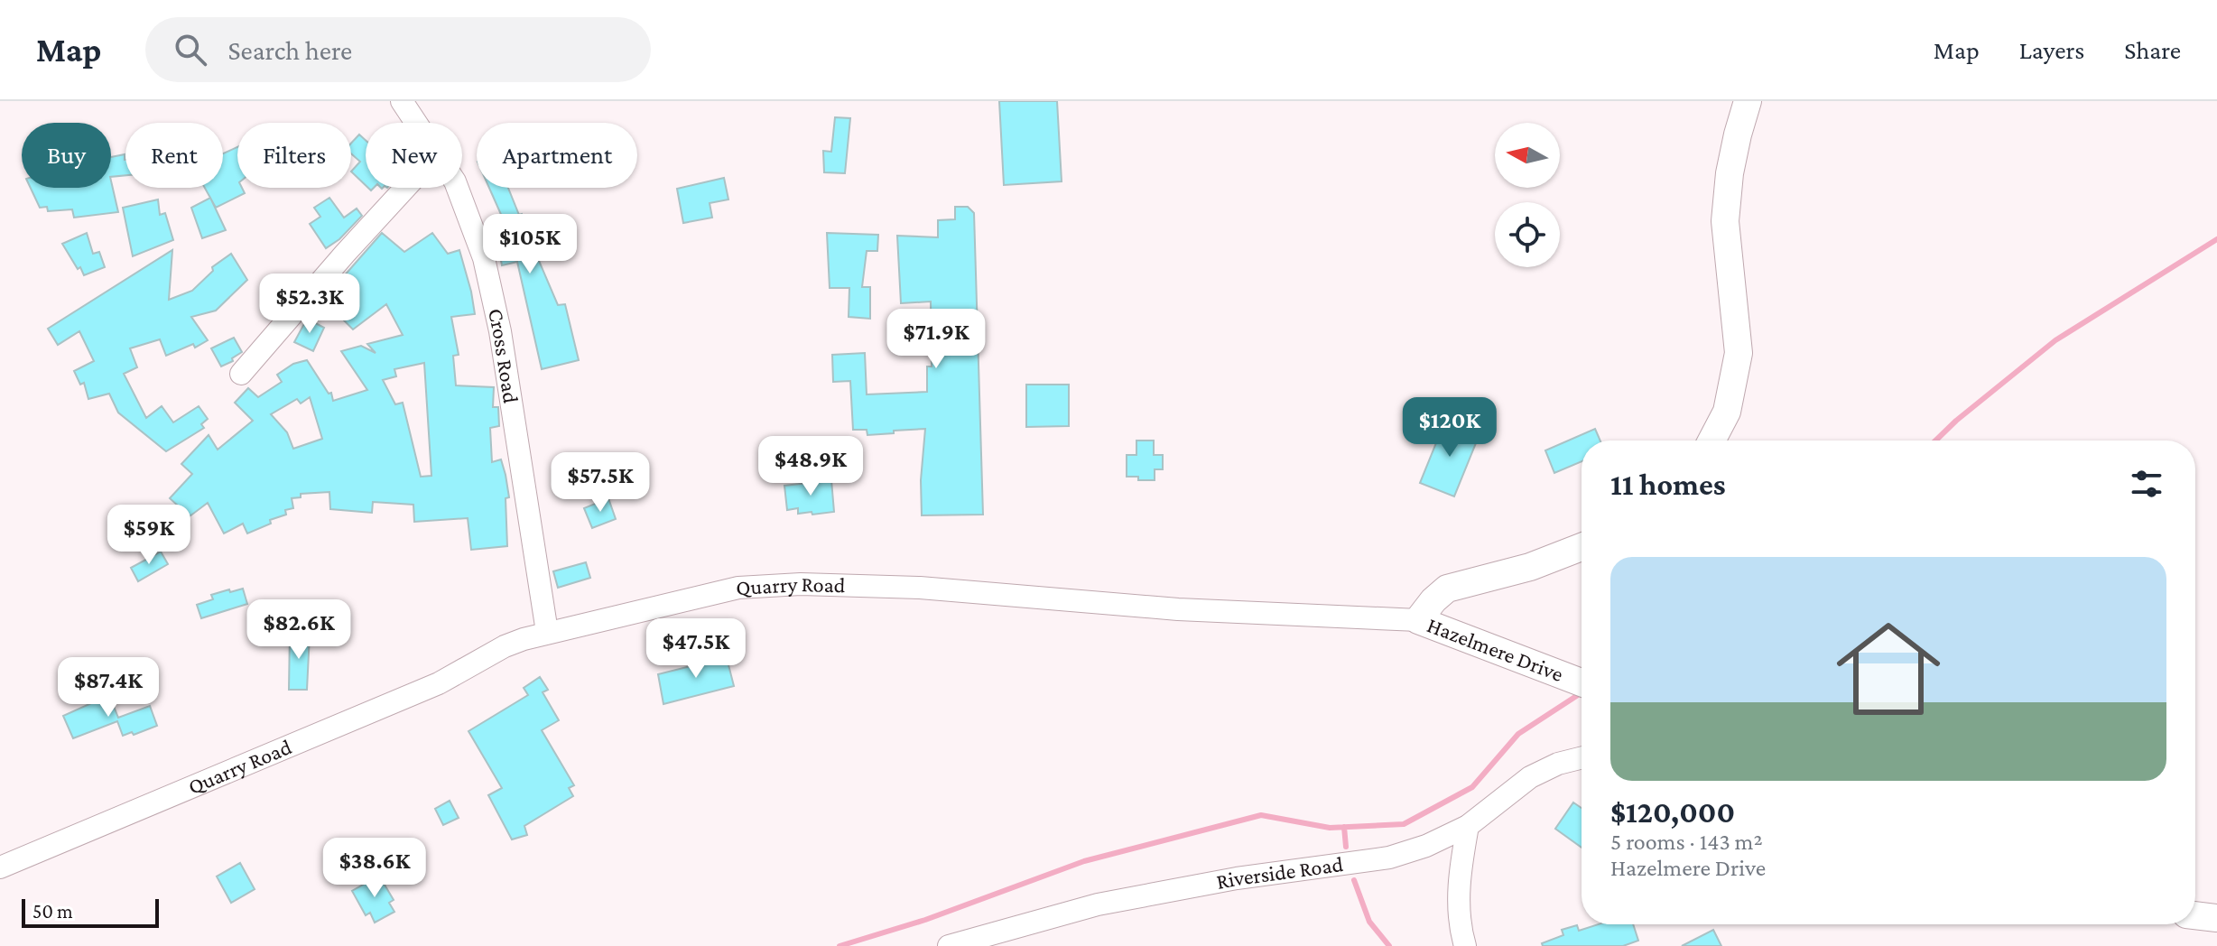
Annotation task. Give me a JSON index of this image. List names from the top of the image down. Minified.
{"streets":{"street":["Cross Road","Quarry Road","Hazelmere Drive","Riverside Road"]},"crossings":[["Cross Road","Quarry Road"],["Quarry Road","Hazelmere Drive"]],"scale_bar":"50 m","north":"left","page":{"header":"Map","search":"Search here","nav":["Map","Layers","Share"],"chip":["Buy","Rent","Filters","New","Apartment"],"price":["$105K","$52.3K","$71.9K","$120K","$48.9K","$57.5K","$59K","$82.6K","$47.5K","$87.4K","$38.6K"],"heading":"11 homes","list":[{"name":"$120,000","note":"5 rooms · 143 m² · Hazelmere Drive"}],"scale":"50 m"}}
